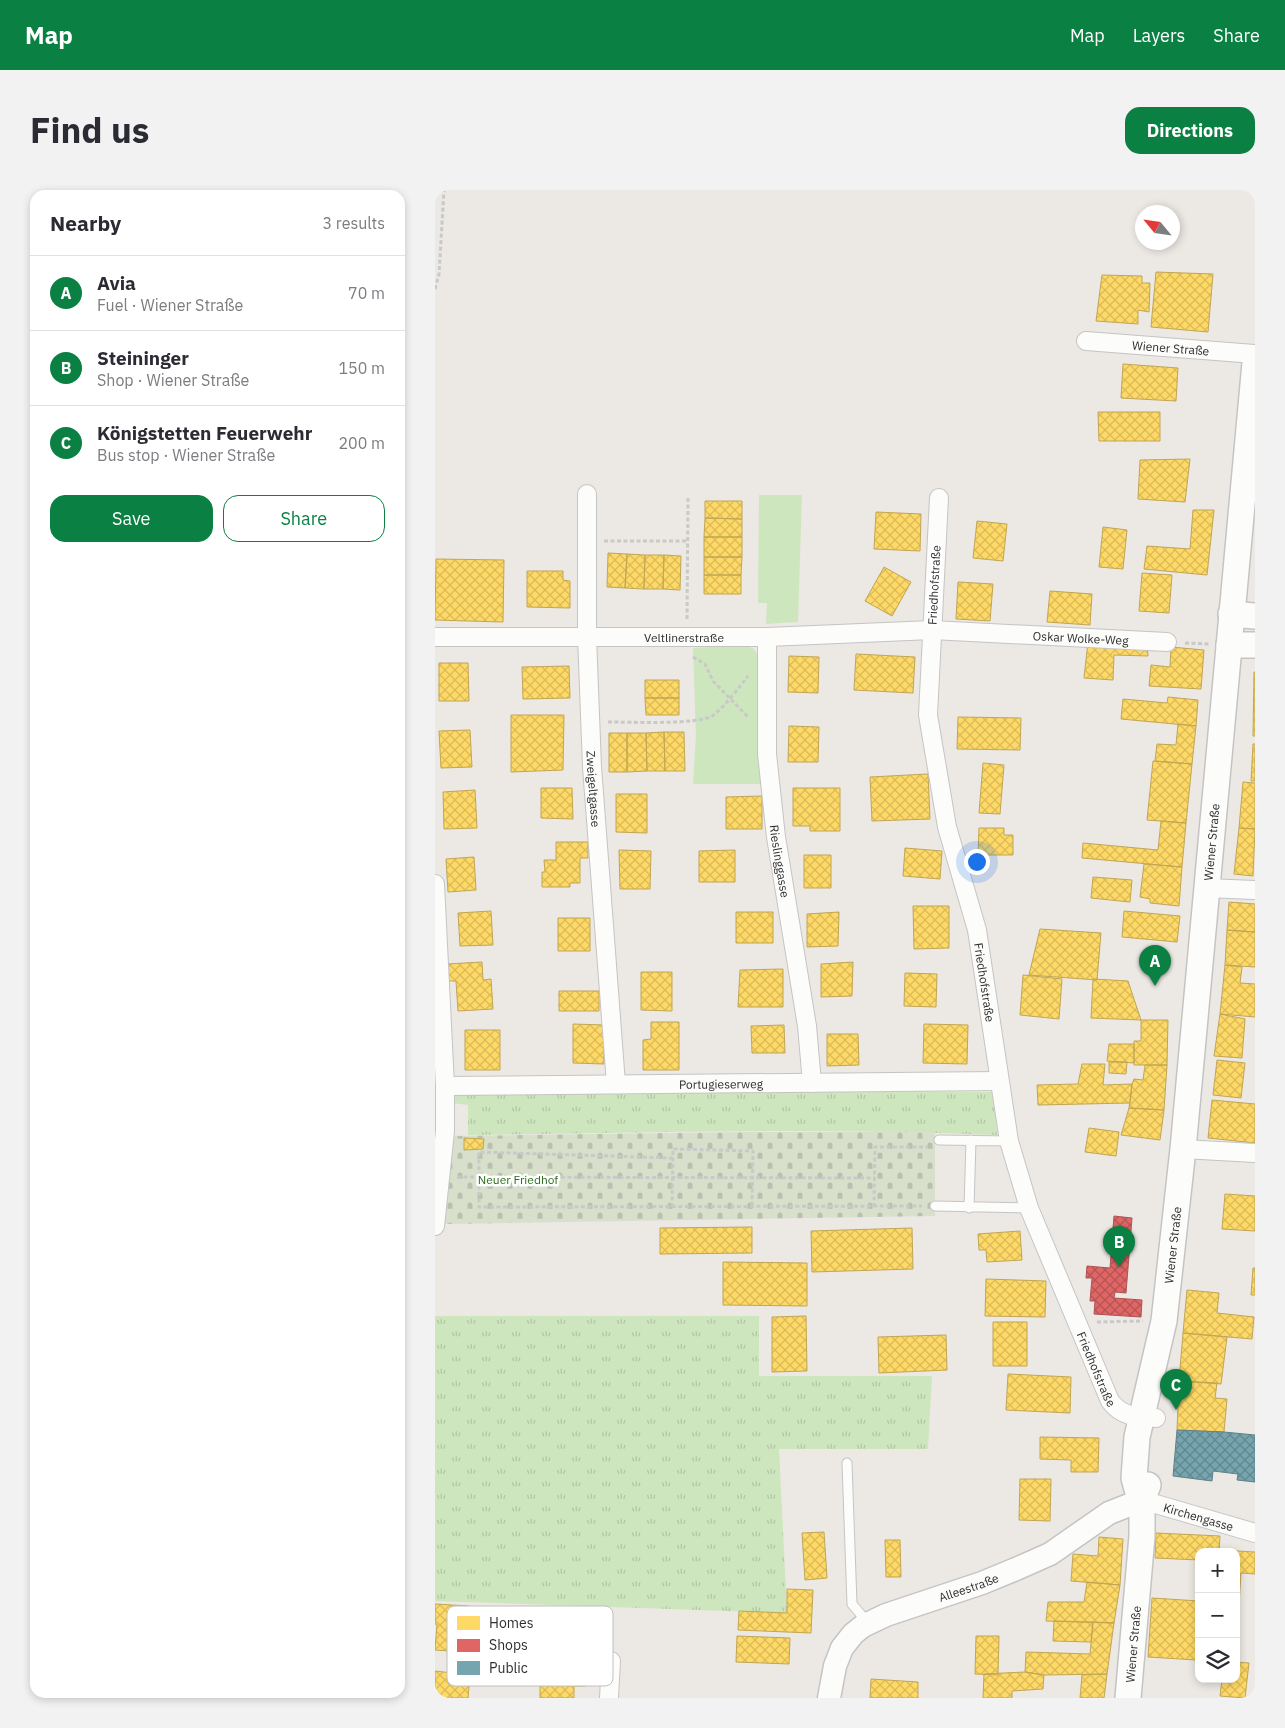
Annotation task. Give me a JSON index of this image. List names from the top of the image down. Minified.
{"streets":{"main road":["Wiener Straße"],"street":["Friedhofstraße","Veltlinerstraße","Oskar Wolke-Weg","Zweigeltgasse","Rieslinggasse","Portugieserweg","Kirchengasse","Alleestraße"]},"crossings":[["Wiener Straße","Friedhofstraße"],["Wiener Straße","Kirchengasse"],["Wiener Straße","Alleestraße"],["Friedhofstraße","Veltlinerstraße"],["Friedhofstraße","Oskar Wolke-Weg"],["Friedhofstraße","Portugieserweg"],["Veltlinerstraße","Oskar Wolke-Weg"],["Veltlinerstraße","Zweigeltgasse"],["Veltlinerstraße","Rieslinggasse"],["Zweigeltgasse","Portugieserweg"],["Rieslinggasse","Portugieserweg"],["Kirchengasse","Alleestraße"]],"parks":["Neuer Friedhof"],"legend":["Homes","Shops","Public"],"north":"top left","page":{"header":"Map","nav":["Map","Layers","Share"],"title":"Find us","buttons":["Directions",["Save","Share"]],"heading":["Nearby","3 results"],"list":[{"mark":"A","name":"Avia","note":"Fuel · Wiener Straße","value":"70 m"},{"mark":"B","name":"Steininger","note":"Shop · Wiener Straße","value":"150 m"},{"mark":"C","name":"Königstetten Feuerwehr","note":"Bus stop · Wiener Straße","value":"200 m"}],"pins":["A","B","C"],"map_buttons":["+","−"]}}
